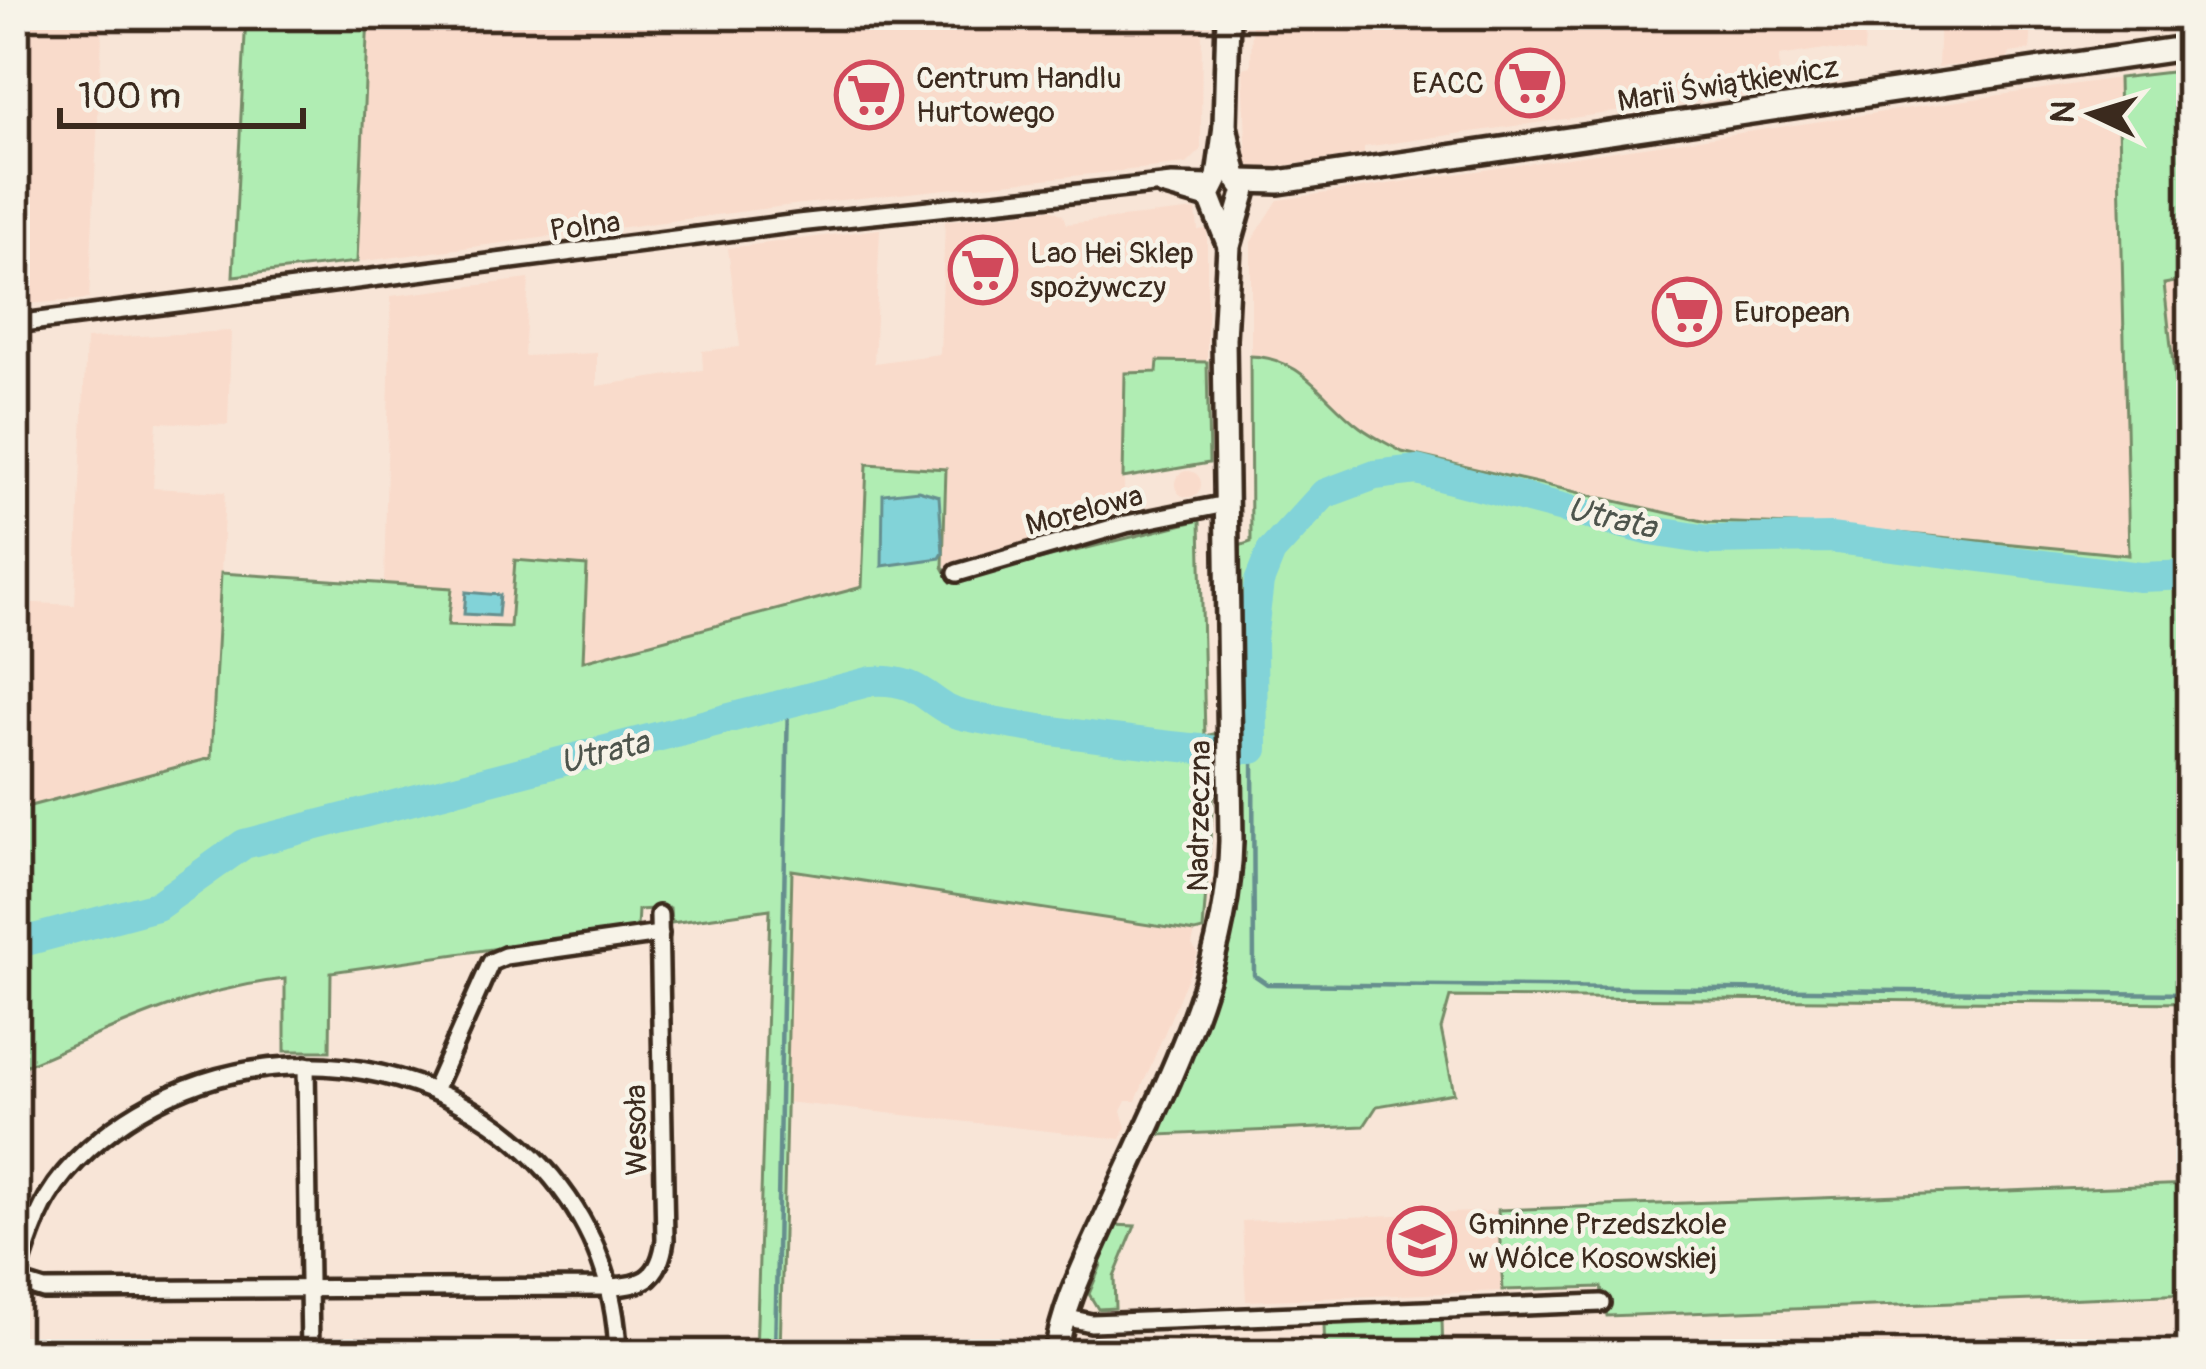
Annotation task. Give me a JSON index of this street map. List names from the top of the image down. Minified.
{"streets":{"street":["Marii Świątkiewicz","Polna","Morelowa","Nadrzeczna","Wesoła"]},"crossings":[["Marii Świątkiewicz","Polna"],["Marii Świątkiewicz","Nadrzeczna"],["Polna","Nadrzeczna"],["Morelowa","Nadrzeczna"]],"water":["Utrata"],"places":{"supermarket":["EACC","Centrum Handlu Hurtowego","Lao Hei Sklep spożywczy","European"],"school or university":["Gminne Przedszkole w Wólce Kosowskiej"]},"scale_bar":"100 m","north":"left"}
